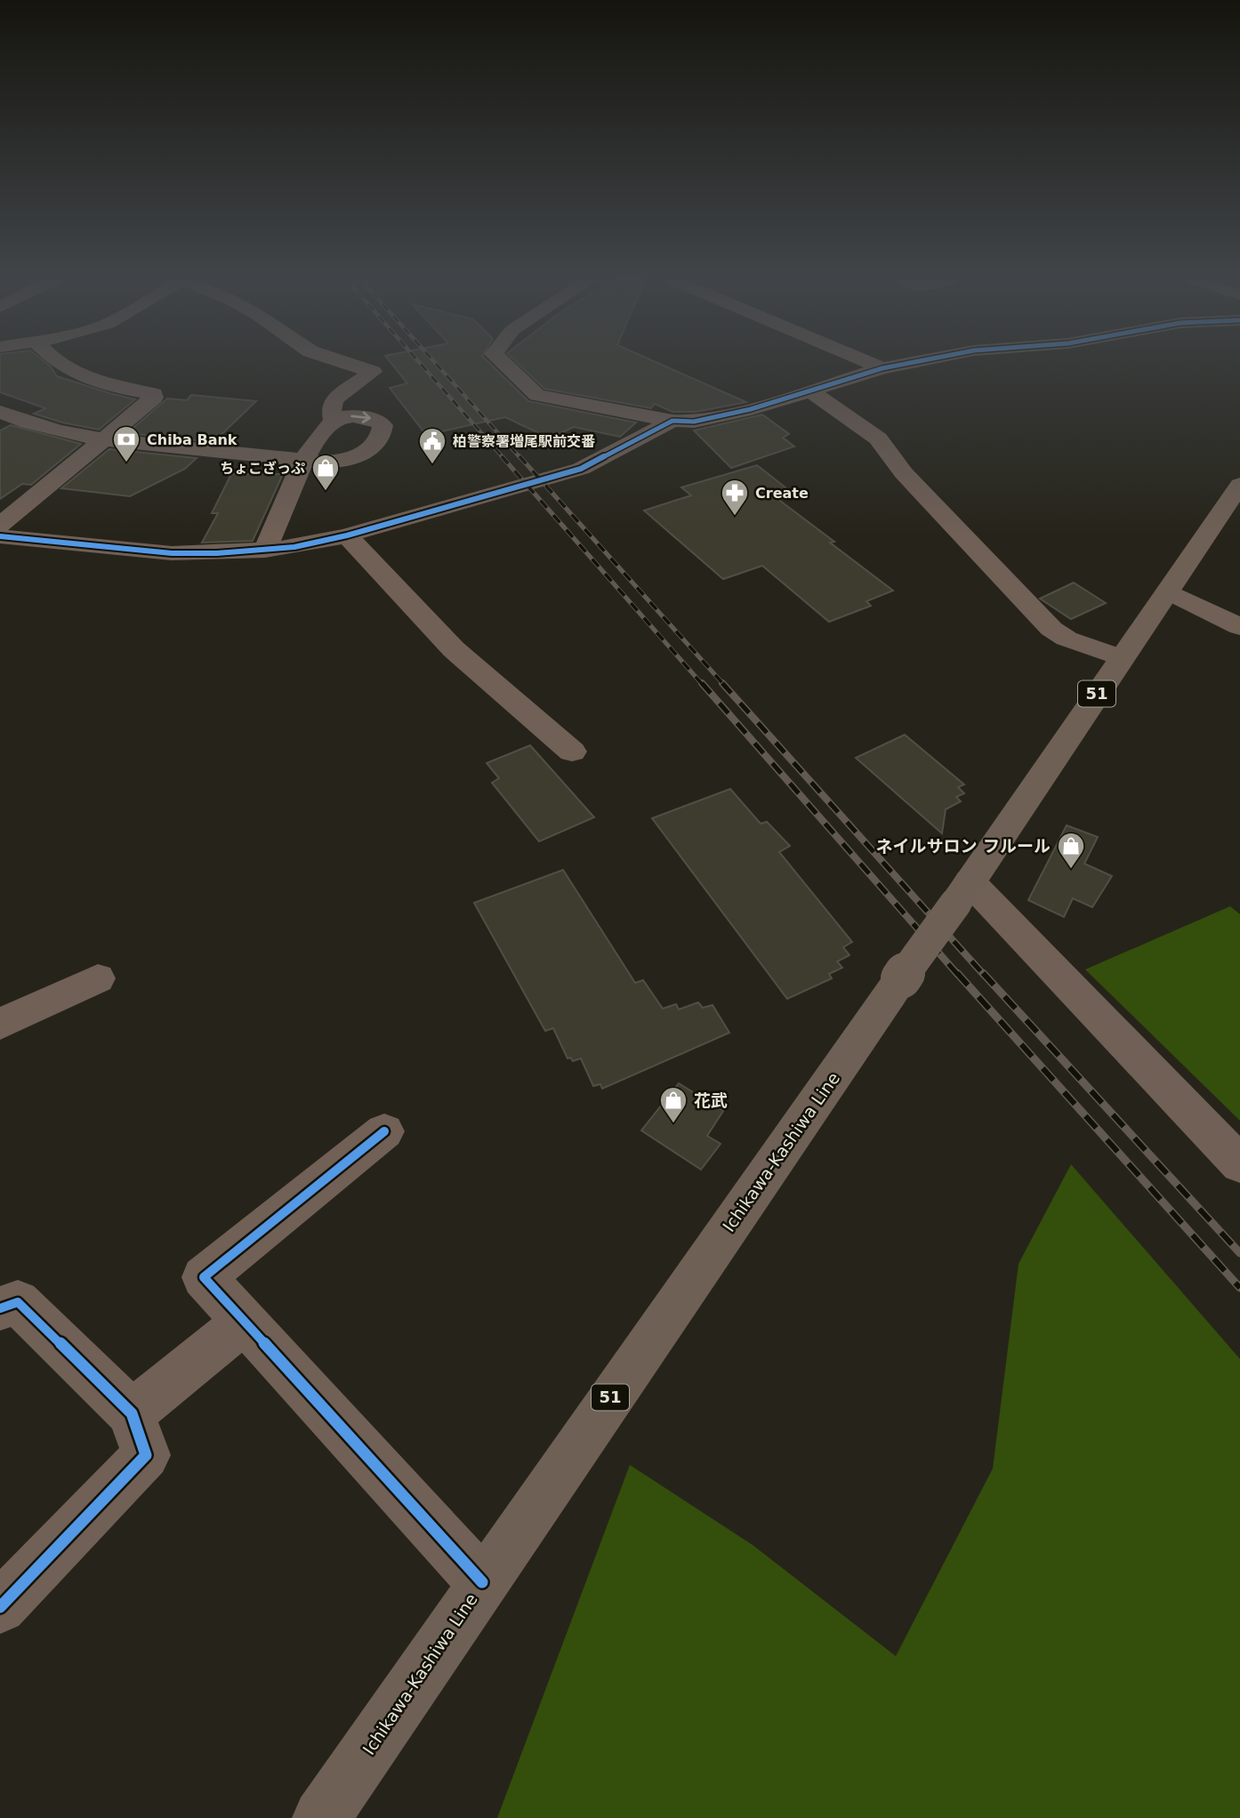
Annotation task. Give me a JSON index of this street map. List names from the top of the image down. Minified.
{"streets":{"main road":["51","Ichikawa-Kashiwa Line"]},"places":{"bank":["Chiba Bank"],"public building":["柏警察署増尾駅前交番"],"shop":["ちょこざっぷ","ネイルサロン フルール","花武"],"pharmacy":["Create"]}}
